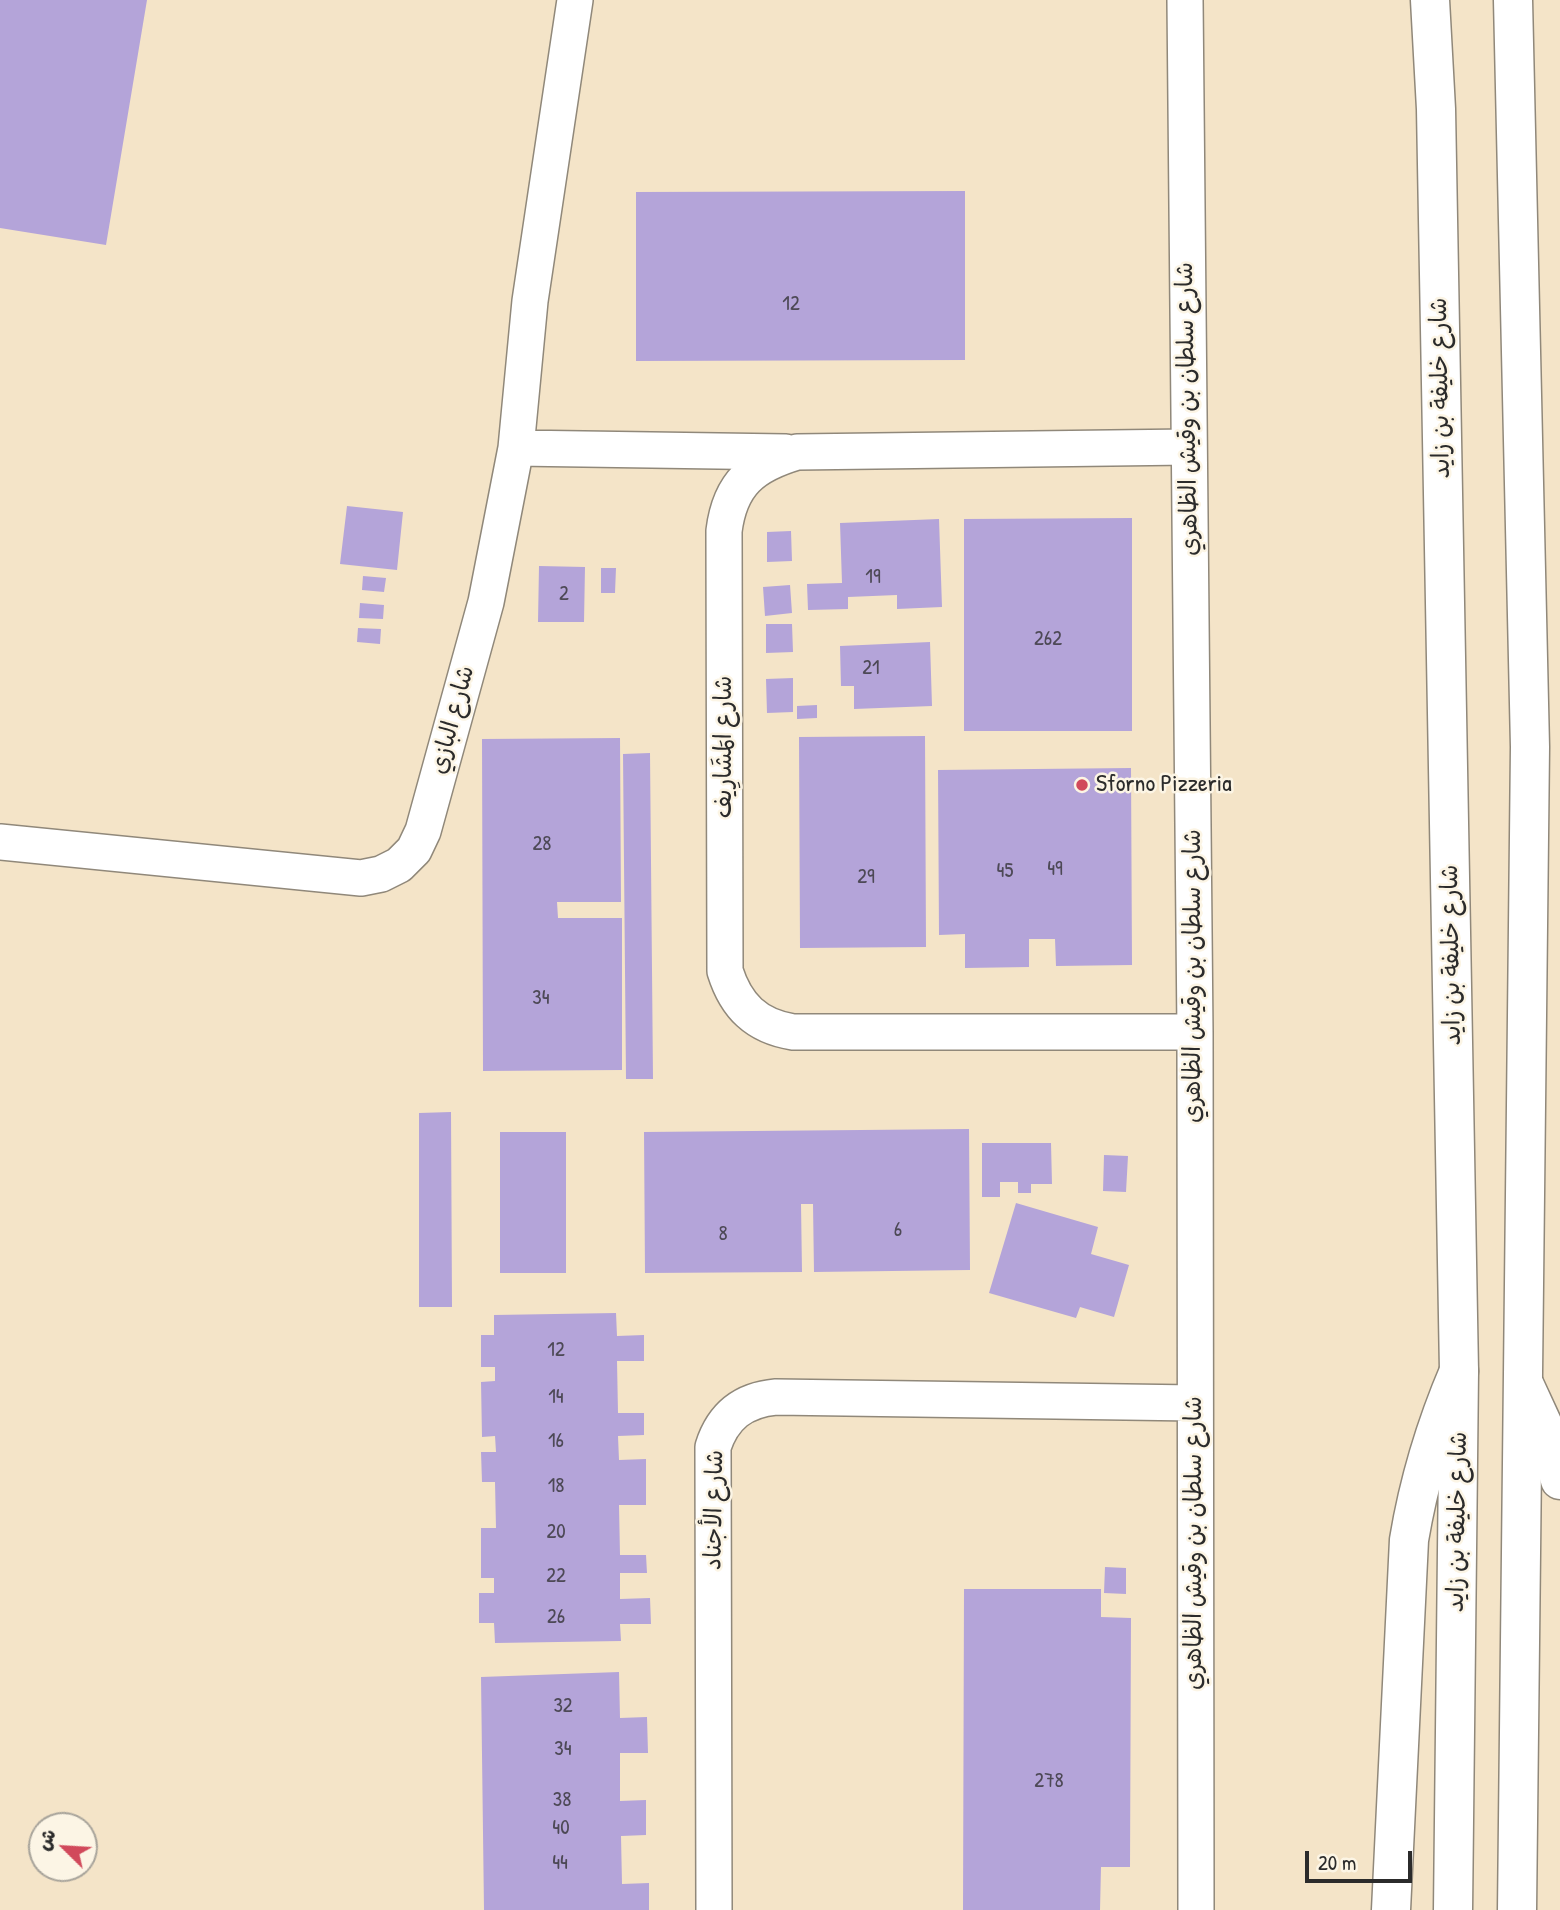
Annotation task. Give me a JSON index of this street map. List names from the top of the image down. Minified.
{"streets":{"main road":["شارع خليفة بن زايد"],"street":["شارع سلطان بن وقيش الظاهري","شارع البازي","شارع المَشَارِيف","شارع الأجناد"]},"crossings":[["شارع سلطان بن وقيش الظاهري","شارع المَشَارِيف"],["شارع سلطان بن وقيش الظاهري","شارع الأجناد"]],"places":["Sforno Pizzeria"],"house_numbers":["12","19","2","262","21","28","49","45","29","34","6","8","12","14","16","18","20","22","26","32","34","278","38","40","44"],"scale_bar":"20 m","north":"top left"}
